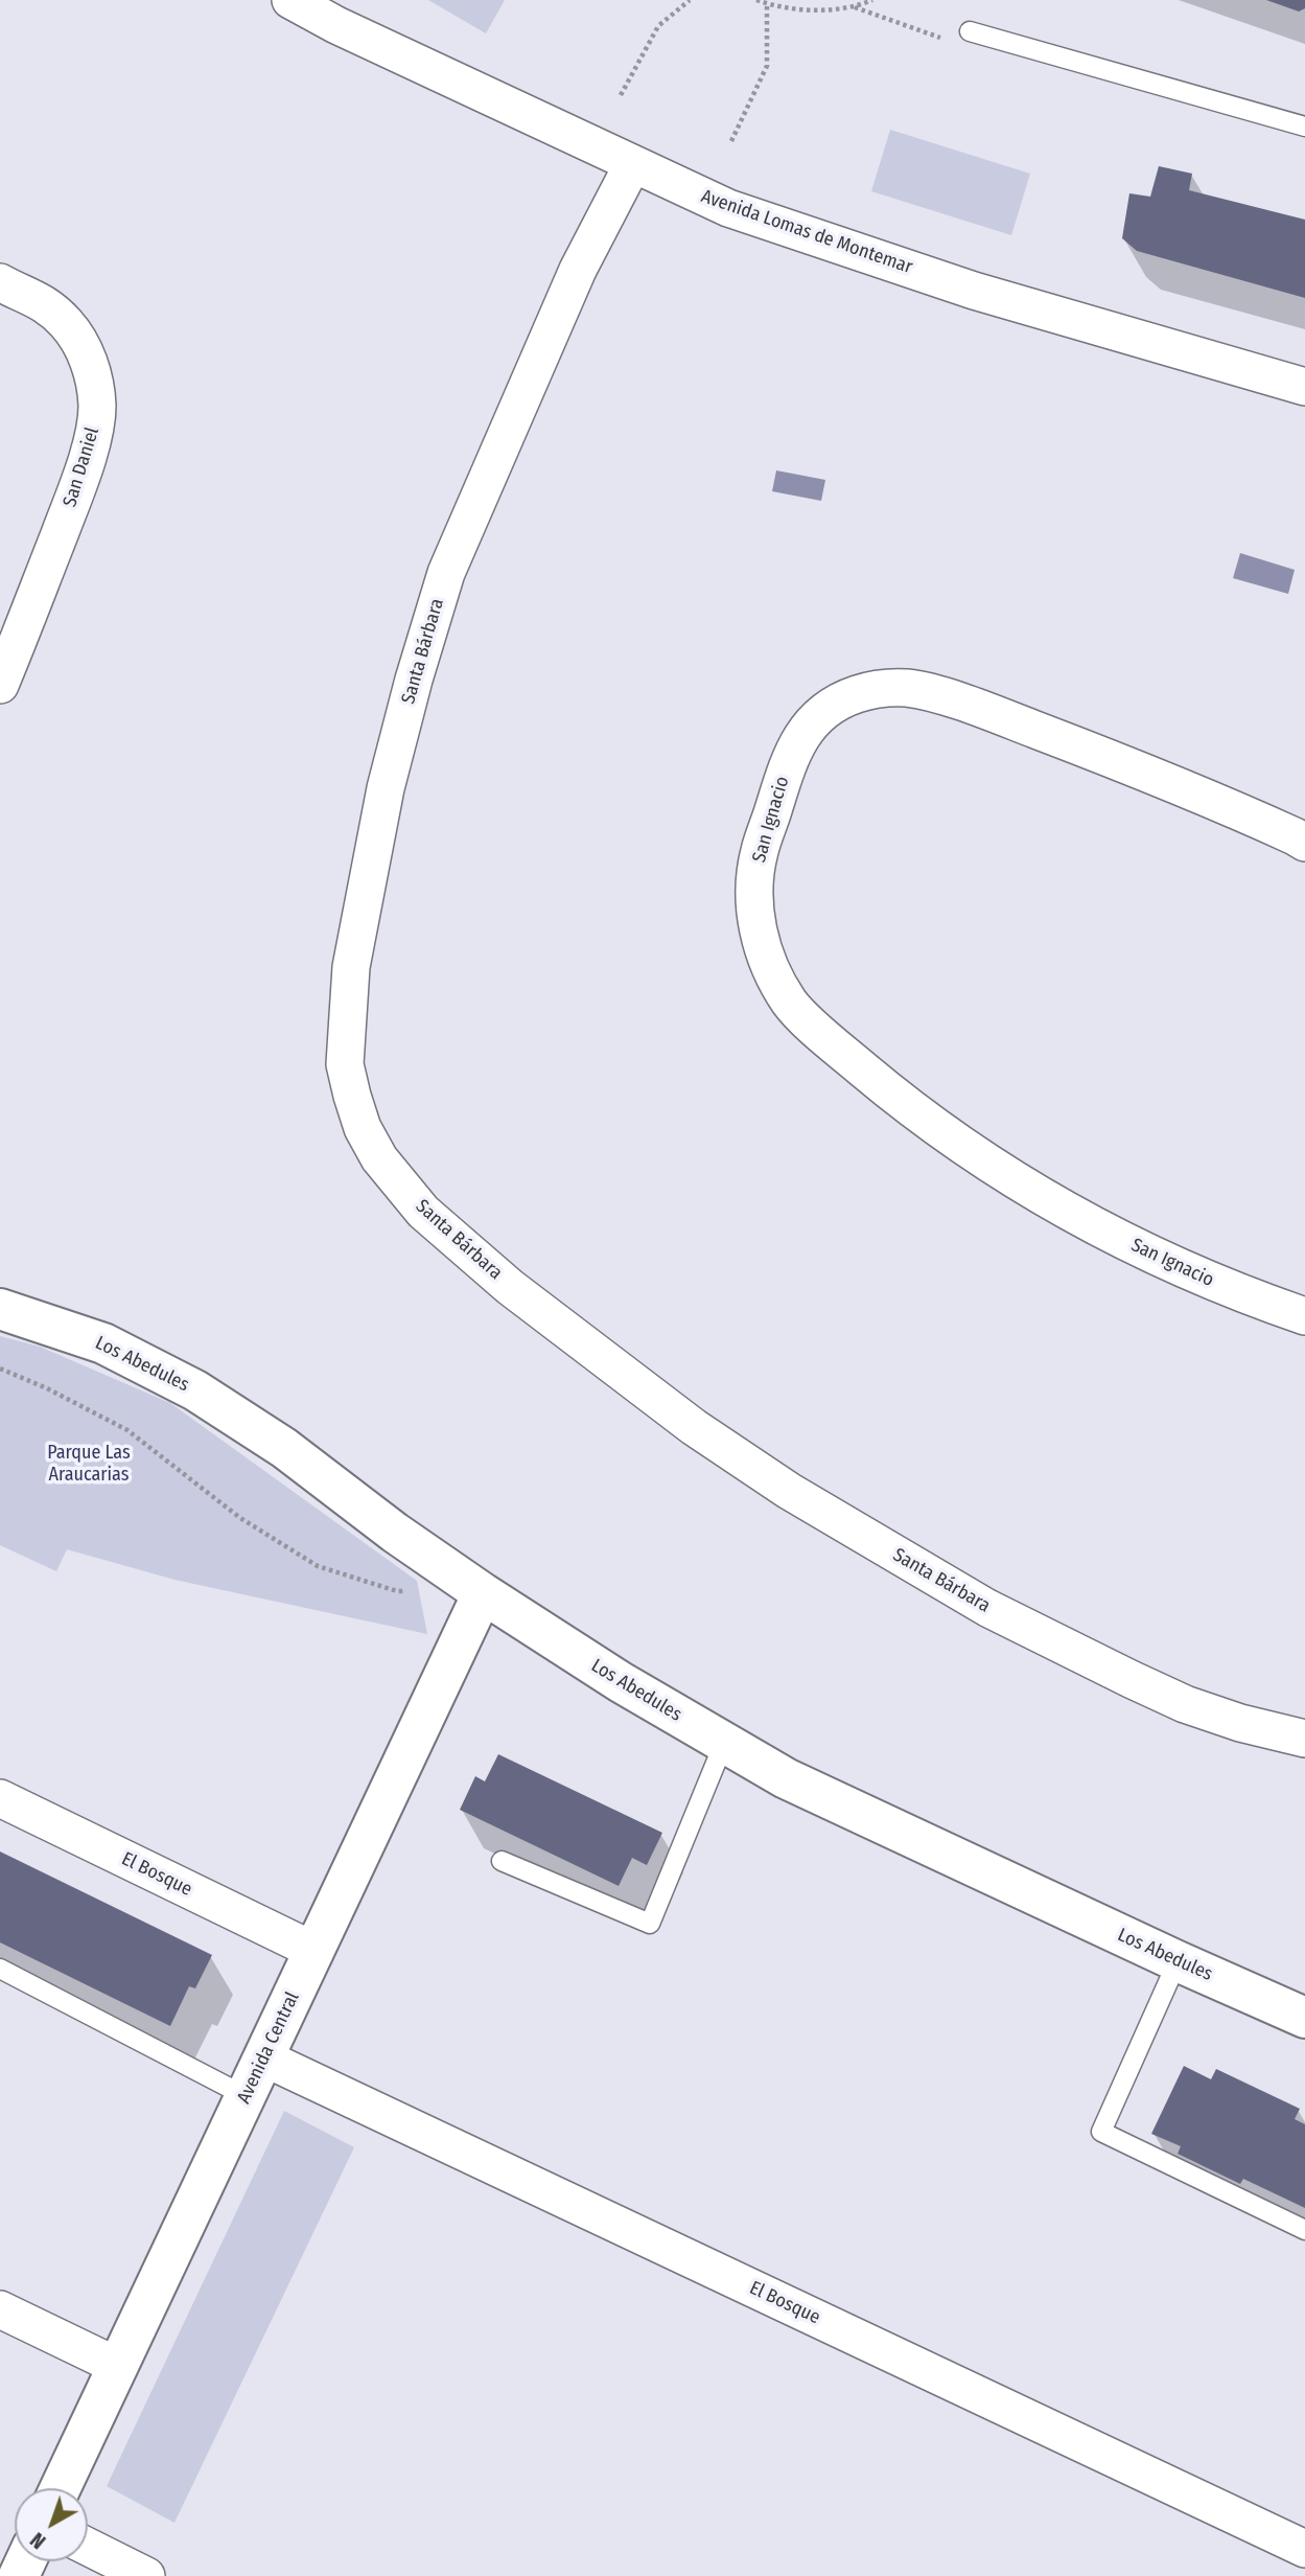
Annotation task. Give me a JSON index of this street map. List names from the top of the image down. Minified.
{"streets":{"street":["Avenida Lomas de Montemar","San Daniel","Santa Bárbara","San Ignacio","Los Abedules","El Bosque","Avenida Central"]},"crossings":[["Avenida Lomas de Montemar","Santa Bárbara"],["Los Abedules","Avenida Central"],["El Bosque","Avenida Central"]],"parks":["Parque Las Araucarias"],"north":"bottom left"}
